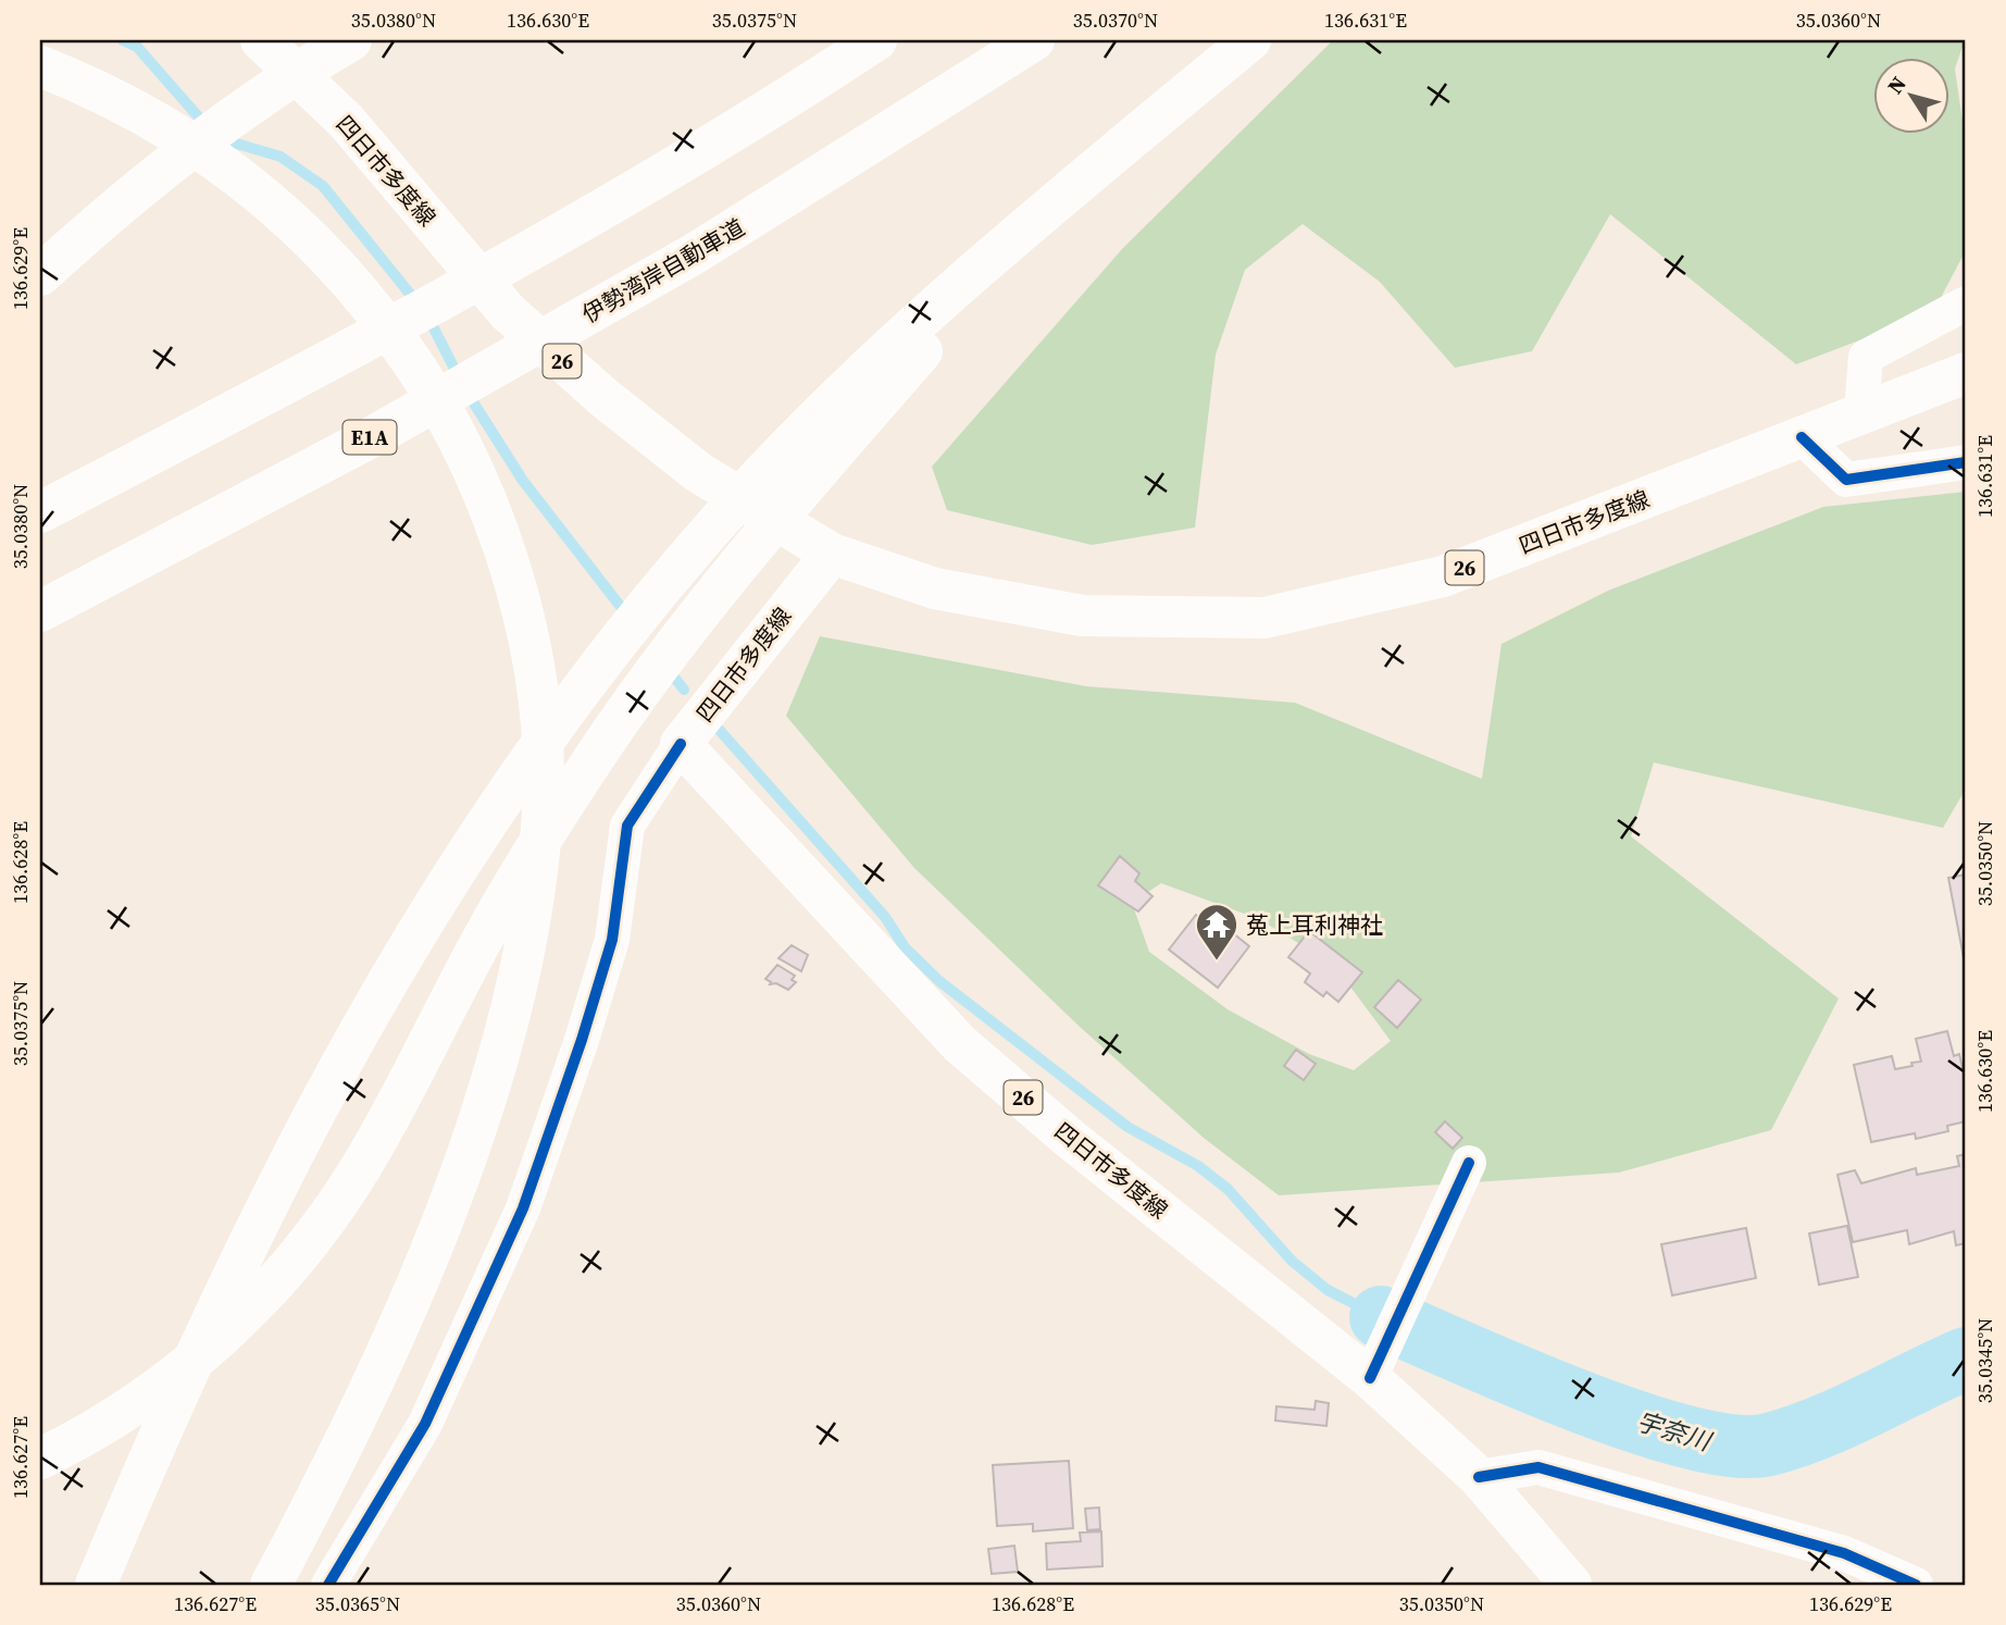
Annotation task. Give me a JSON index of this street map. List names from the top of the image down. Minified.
{"streets":{"main road":["四日市多度線","伊勢湾岸自動車道","26","E1A"]},"water":["宇奈川"],"places":{"temple":["菟上耳利神社"]},"north":"top left","coordinates":["35.0380°N","136.630°E","35.0375°N","35.0370°N","136.631°E","35.0360°N","136.629°E","136.628°E","35.0350°N","35.0345°N","136.627°E","35.0365°N"]}
